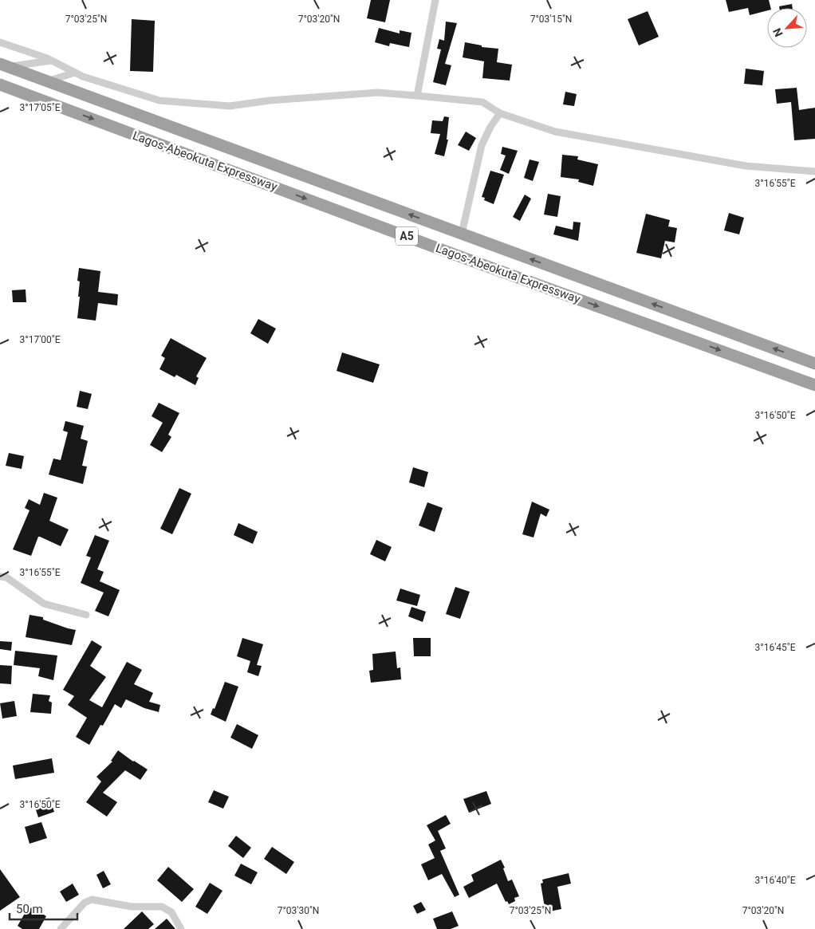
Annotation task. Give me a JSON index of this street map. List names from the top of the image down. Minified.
{"streets":{"highway":["Lagos-Abeokuta Expressway","A5"]},"scale_bar":"50 m","north":"bottom left","coordinates":["7°03'25\"N","7°03'20\"N","7°03'15\"N","3°17'05\"E","3°16'55\"E","3°17'00\"E","3°16'50\"E","3°16'45\"E","3°16'40\"E","7°03'30\"N"]}
